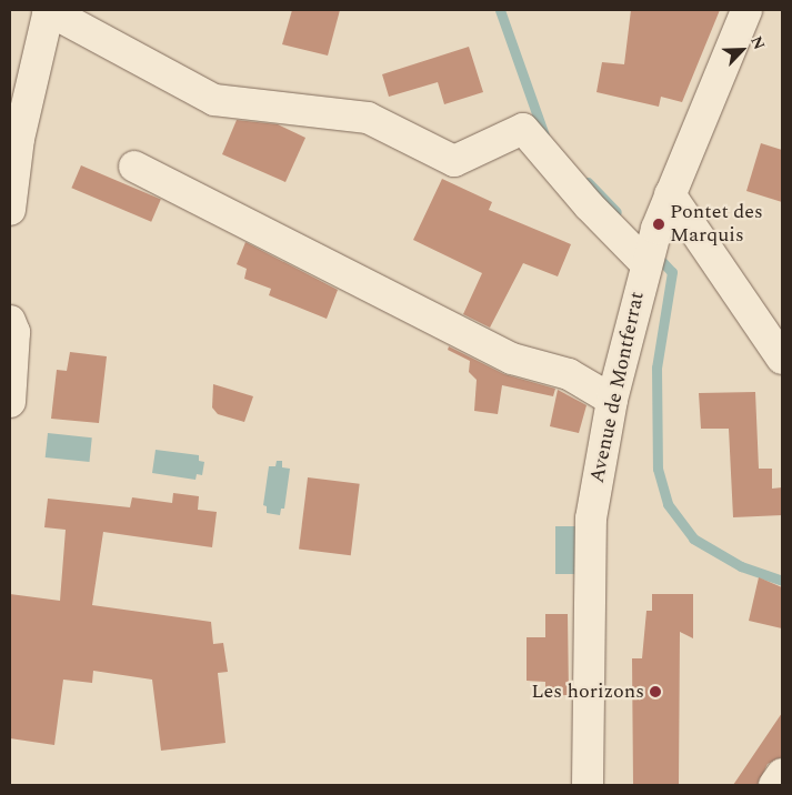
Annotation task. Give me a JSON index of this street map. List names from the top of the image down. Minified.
{"streets":{"street":["Avenue de Montferrat"]},"places":["Pontet des Marquis","Les horizons"],"north":"top right"}
